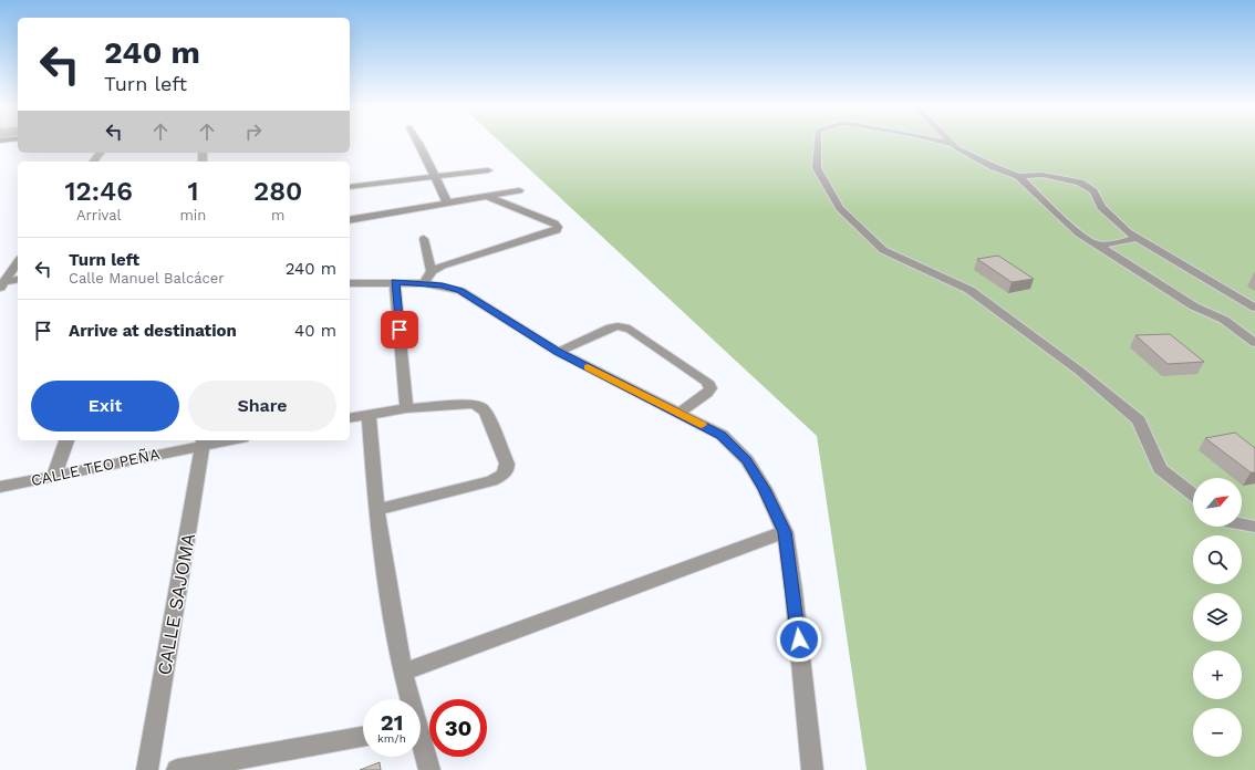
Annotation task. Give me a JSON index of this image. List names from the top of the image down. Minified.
{"streets":{"street":["CALLE TEO PEÑA","CALLE SAJOMA"]},"crossings":[["CALLE TEO PEÑA","CALLE SAJOMA"]],"north":"top right","page":{"turn":["240 m","Turn left"],"eta":["12:46","Arrival","1","min","280","m"],"list":[{"name":"Turn left","note":"Calle Manuel Balcácer","value":"240 m"},{"name":"Arrive at destination","value":"40 m"}],"buttons":["Exit","Share"],"map_buttons":["+","−"],"speed":"21 km/h","limit":"30"}}
